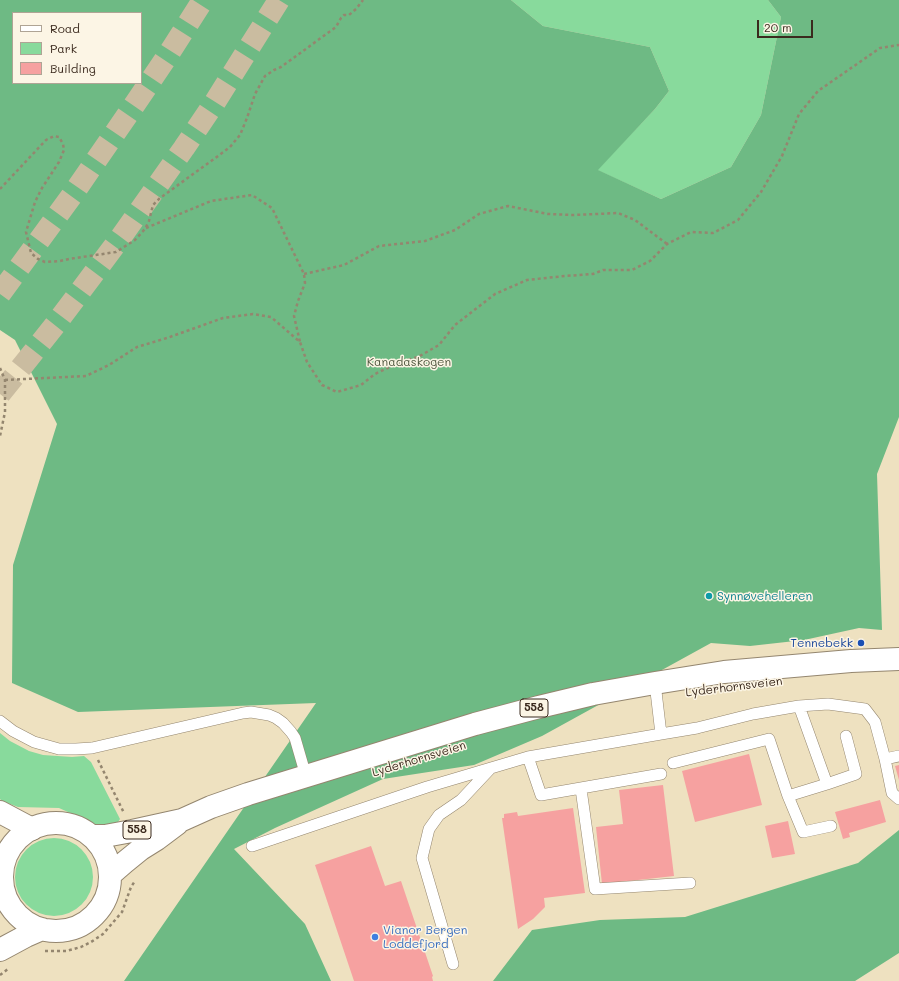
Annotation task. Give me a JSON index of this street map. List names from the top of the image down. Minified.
{"streets":{"main road":["Lyderhornsveien","558"]},"parks":["Kanadaskogen"],"places":["Synnøvehelleren","Tennebekk","Vianor Bergen Loddefjord"],"legend":["Road","Park","Building"],"scale_bar":"20 m"}
